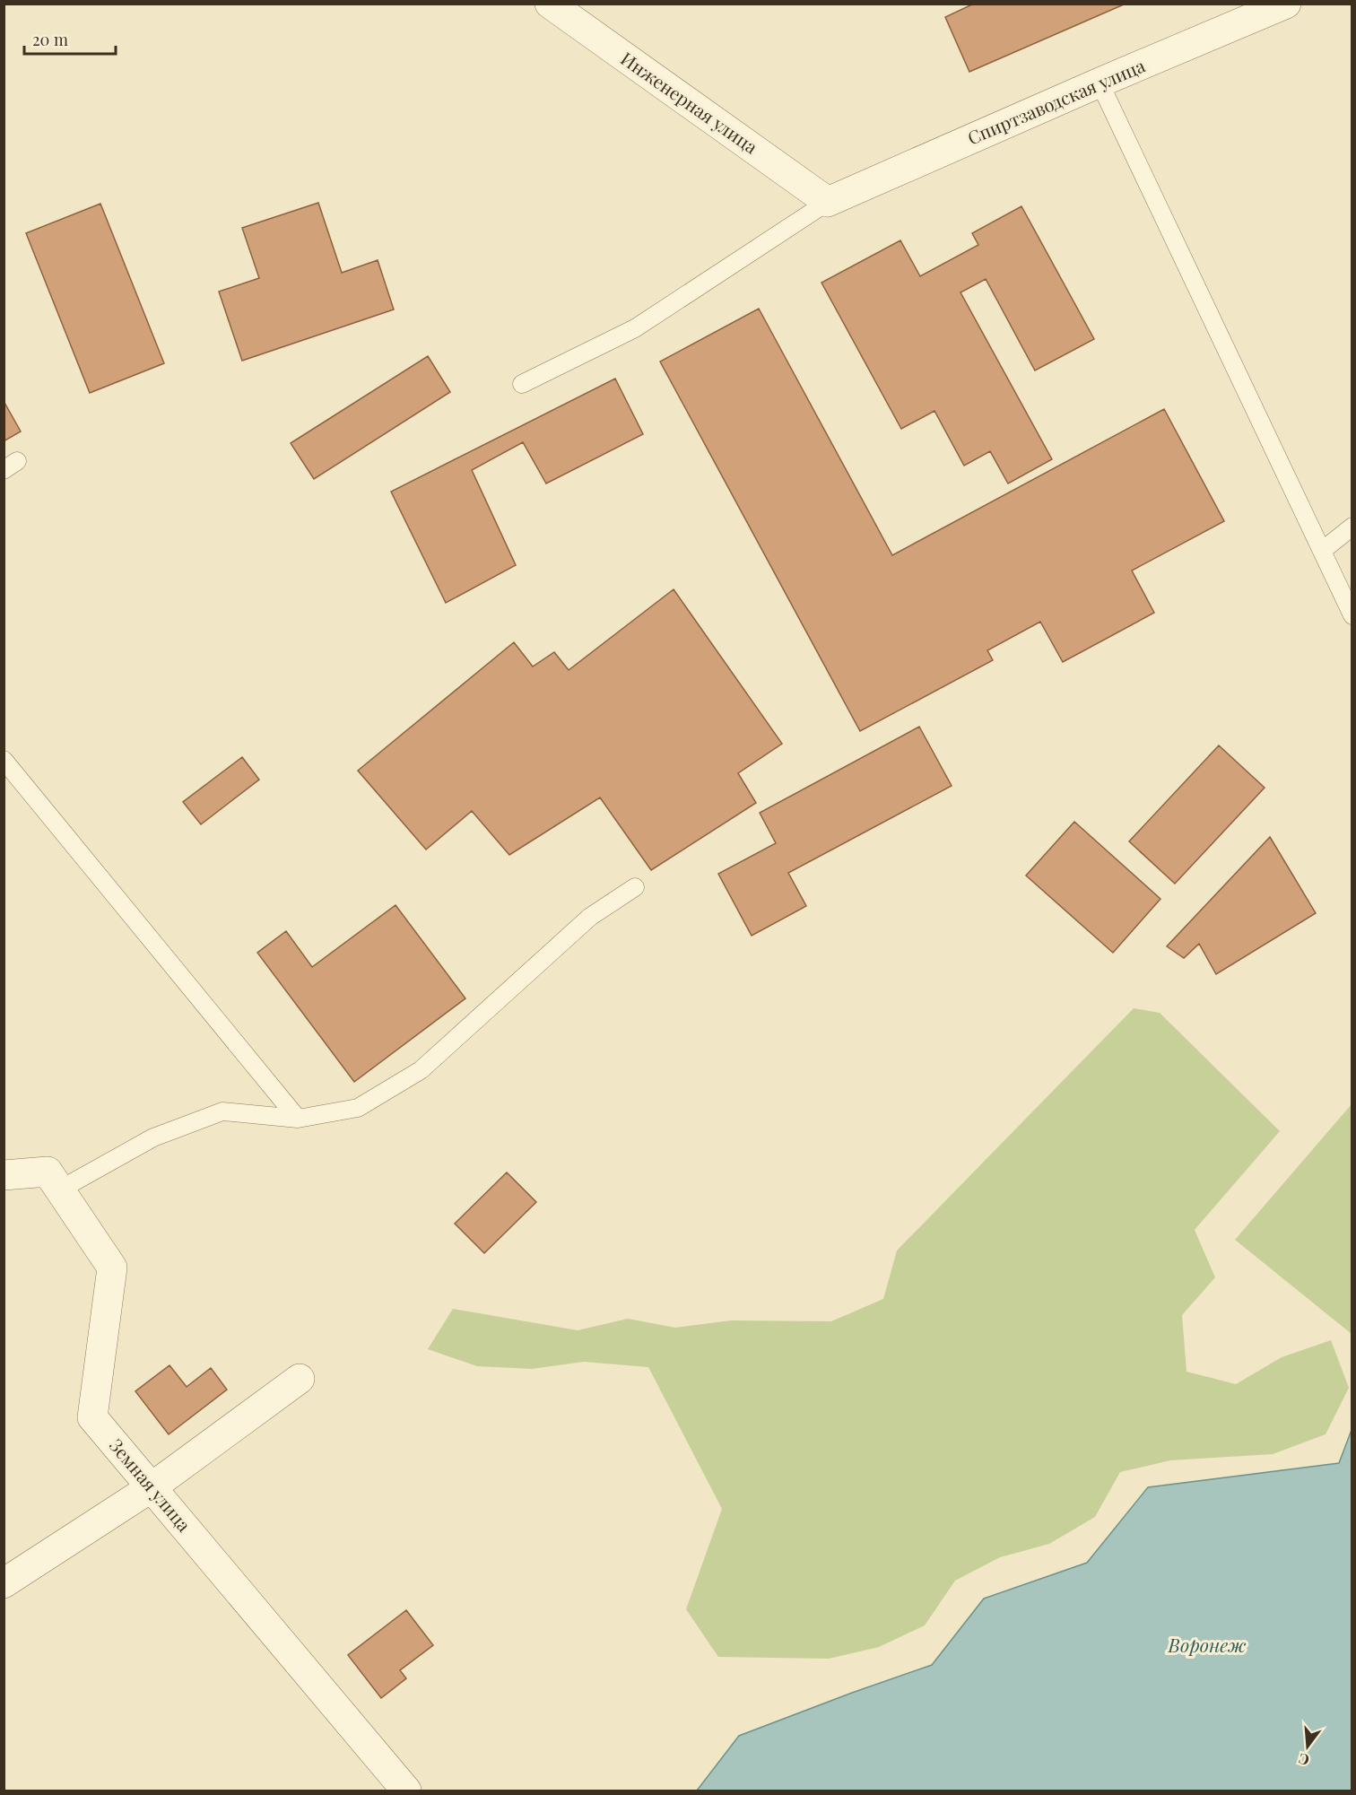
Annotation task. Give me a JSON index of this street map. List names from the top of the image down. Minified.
{"streets":{"street":["Спиртзаводская улица","Инженерная улица","Земная улица"]},"crossings":[["Спиртзаводская улица","Инженерная улица"]],"water":["Воронеж"],"scale_bar":"20 m","north":"bottom"}
